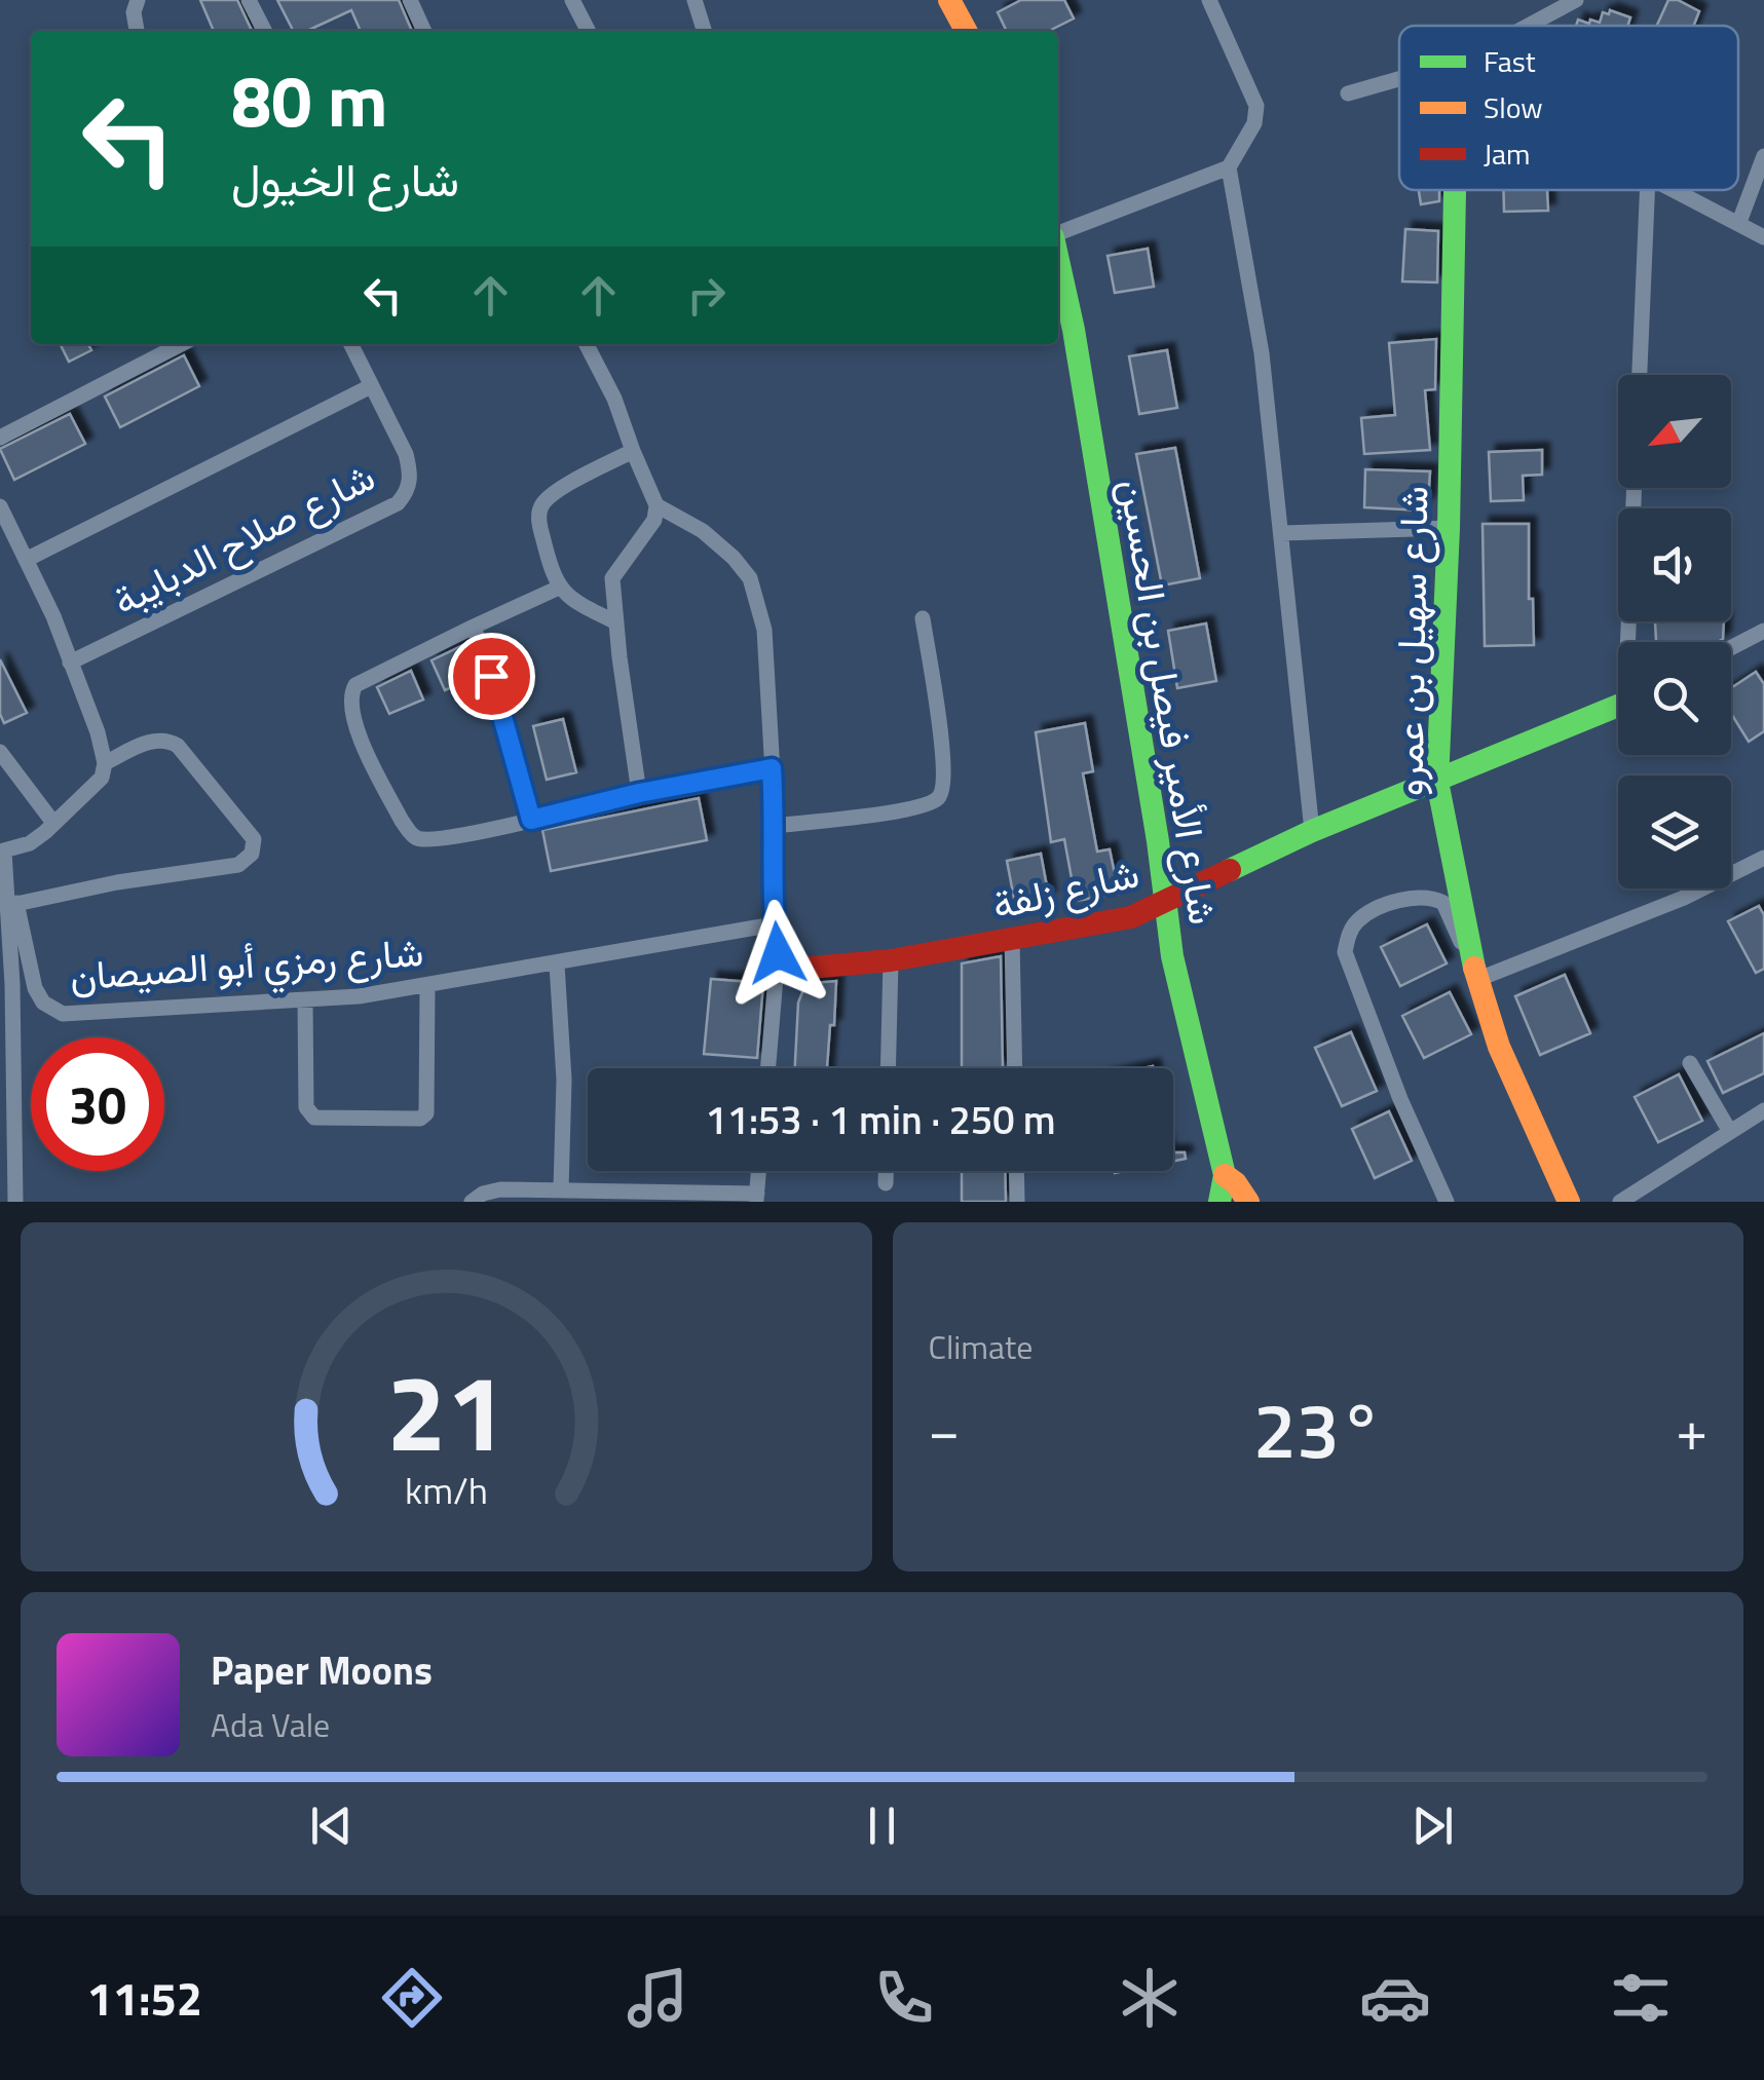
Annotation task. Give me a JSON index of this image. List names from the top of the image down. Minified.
{"streets":{"street":["شارع صلاح الدبايبة","شارع سهيل بن عمرو","شارع الأمير فيصل بن الحسين","شارع زلفة","شارع رمزي أبو الصيصان"]},"crossings":[["شارع سهيل بن عمرو","شارع زلفة"],["شارع الأمير فيصل بن الحسين","شارع زلفة"]],"legend":["Fast","Slow","Jam"],"north":"bottom left","page":{"turn":["80 m","شارع الخيول"],"limit":"30","trip":"11:53 · 1 min · 250 m","tile":"Climate","heat":["−","23°","+"],"song":["Paper Moons","Ada Vale"],"tabs":"11:52","gauge":["21","km/h"]}}
